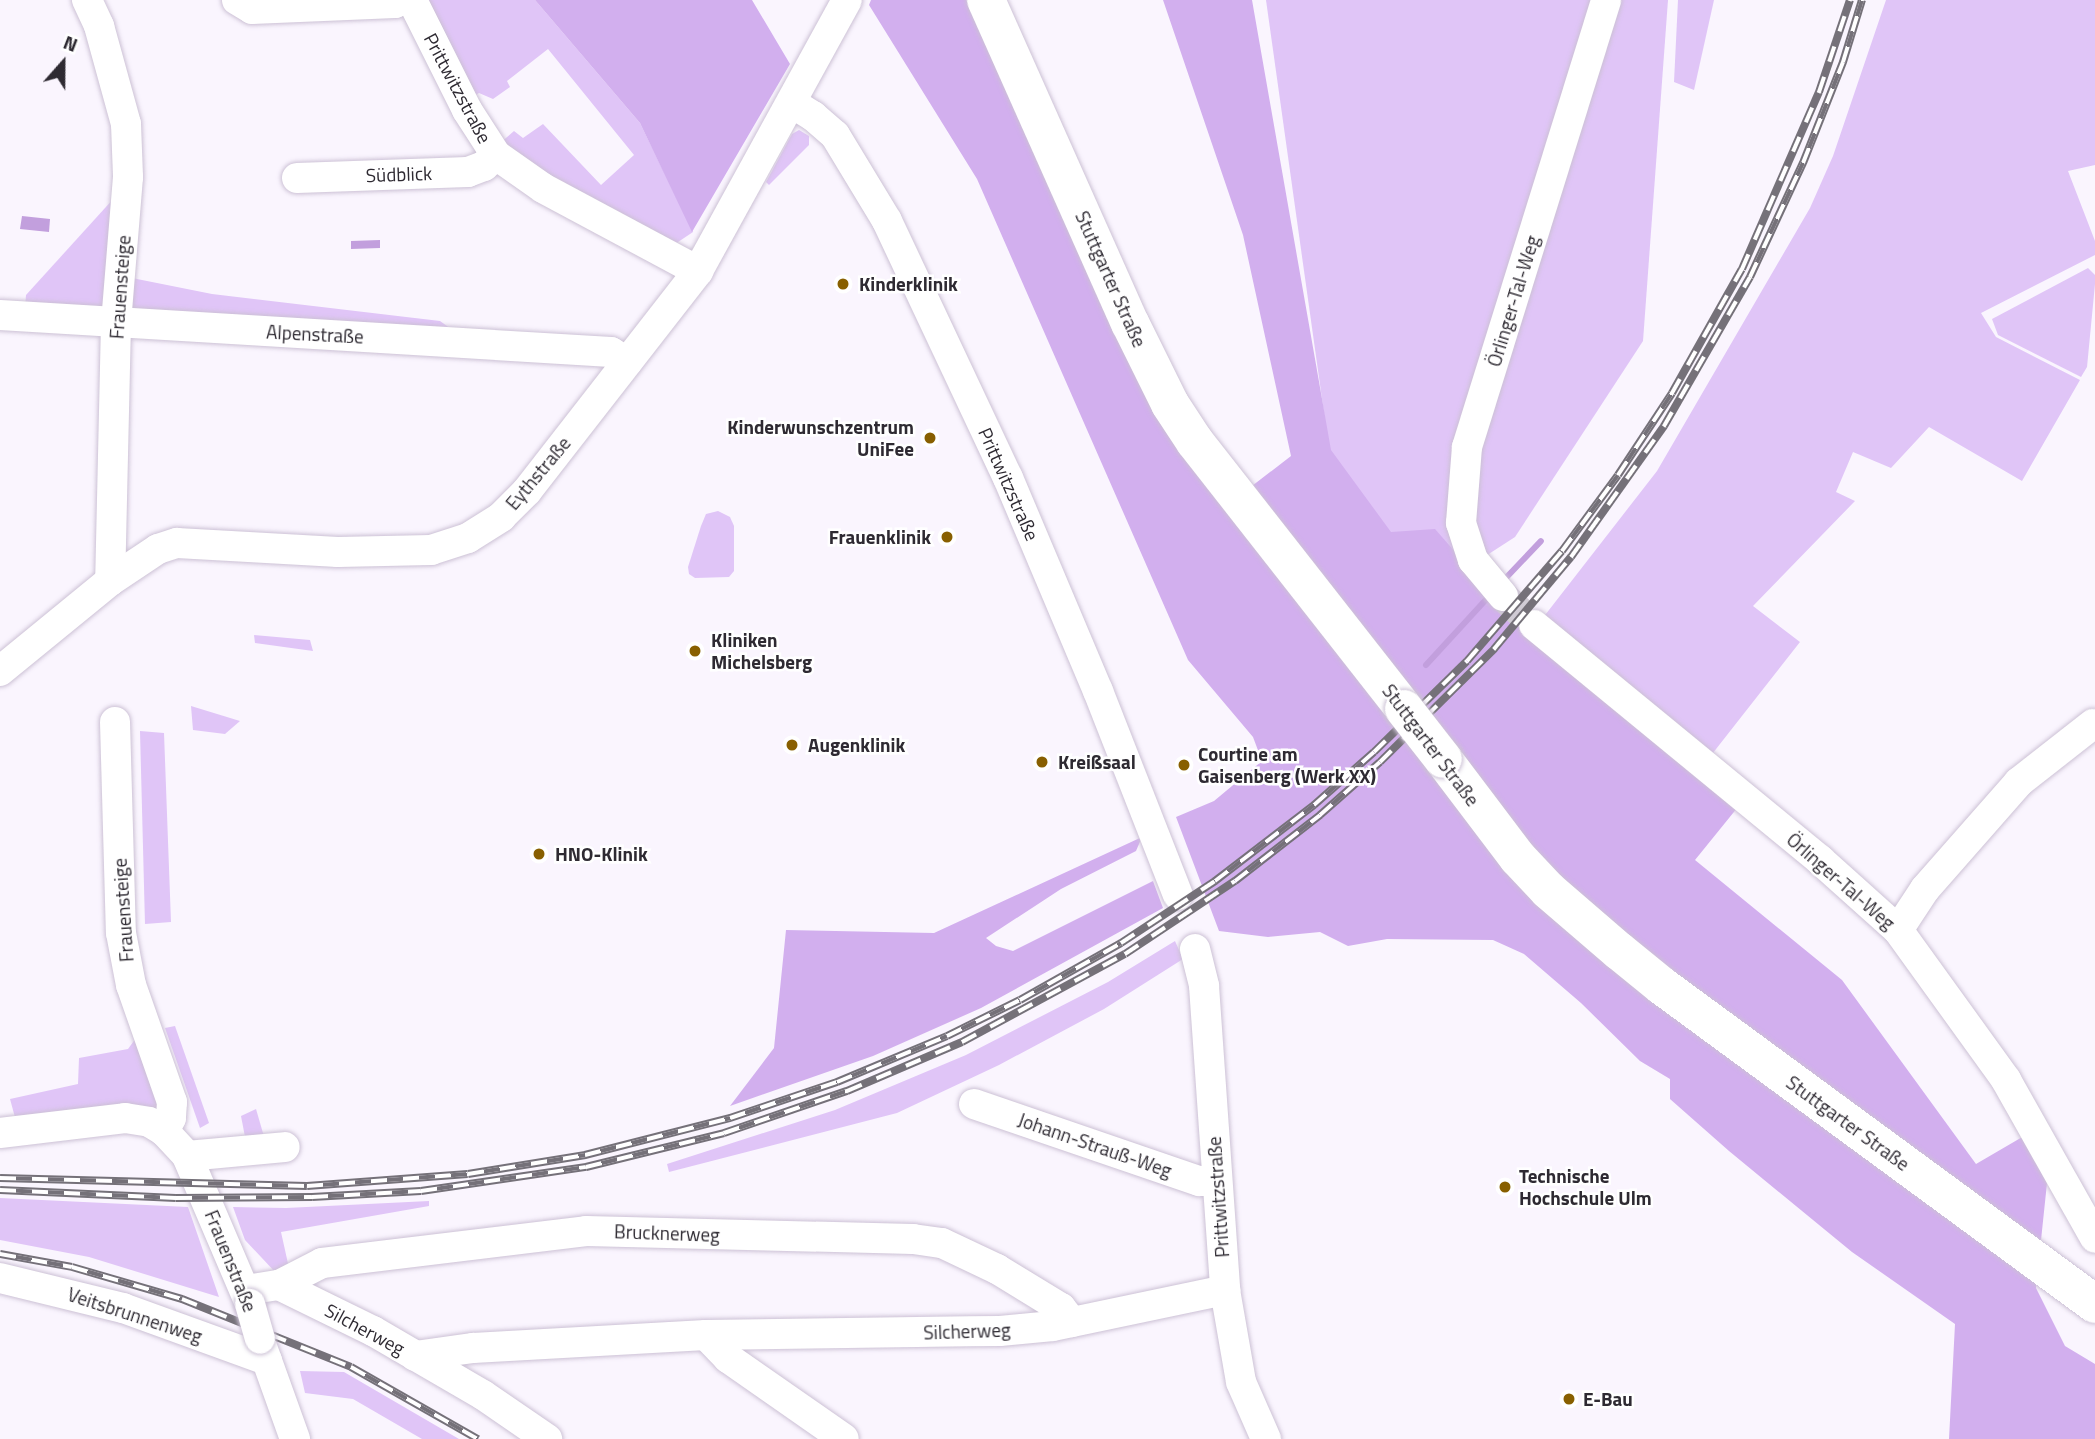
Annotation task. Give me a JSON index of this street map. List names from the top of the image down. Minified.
{"streets":{"main road":["Stuttgarter Straße"],"street":["Prittwitzstraße","Südblick","Frauensteige","Örlinger-Tal-Weg","Alpenstraße","Eythstraße","Johann-Strauß-Weg","Brucknerweg","Frauenstraße","Veitsbrunnenweg","Silcherweg"]},"crossings":[["Prittwitzstraße","Südblick"],["Prittwitzstraße","Eythstraße"],["Prittwitzstraße","Johann-Strauß-Weg"],["Prittwitzstraße","Silcherweg"],["Frauensteige","Alpenstraße"],["Frauensteige","Eythstraße"],["Frauensteige","Frauenstraße"],["Alpenstraße","Eythstraße"],["Brucknerweg","Frauenstraße"],["Brucknerweg","Silcherweg"],["Frauenstraße","Veitsbrunnenweg"]],"places":["Kinderklinik","Kinderwunschzentrum UniFee","Frauenklinik","Kliniken Michelsberg","Augenklinik","Kreißsaal","Courtine am Gaisenberg (Werk XX)","HNO-Klinik","Technische Hochschule Ulm","E-Bau"],"north":"top"}
